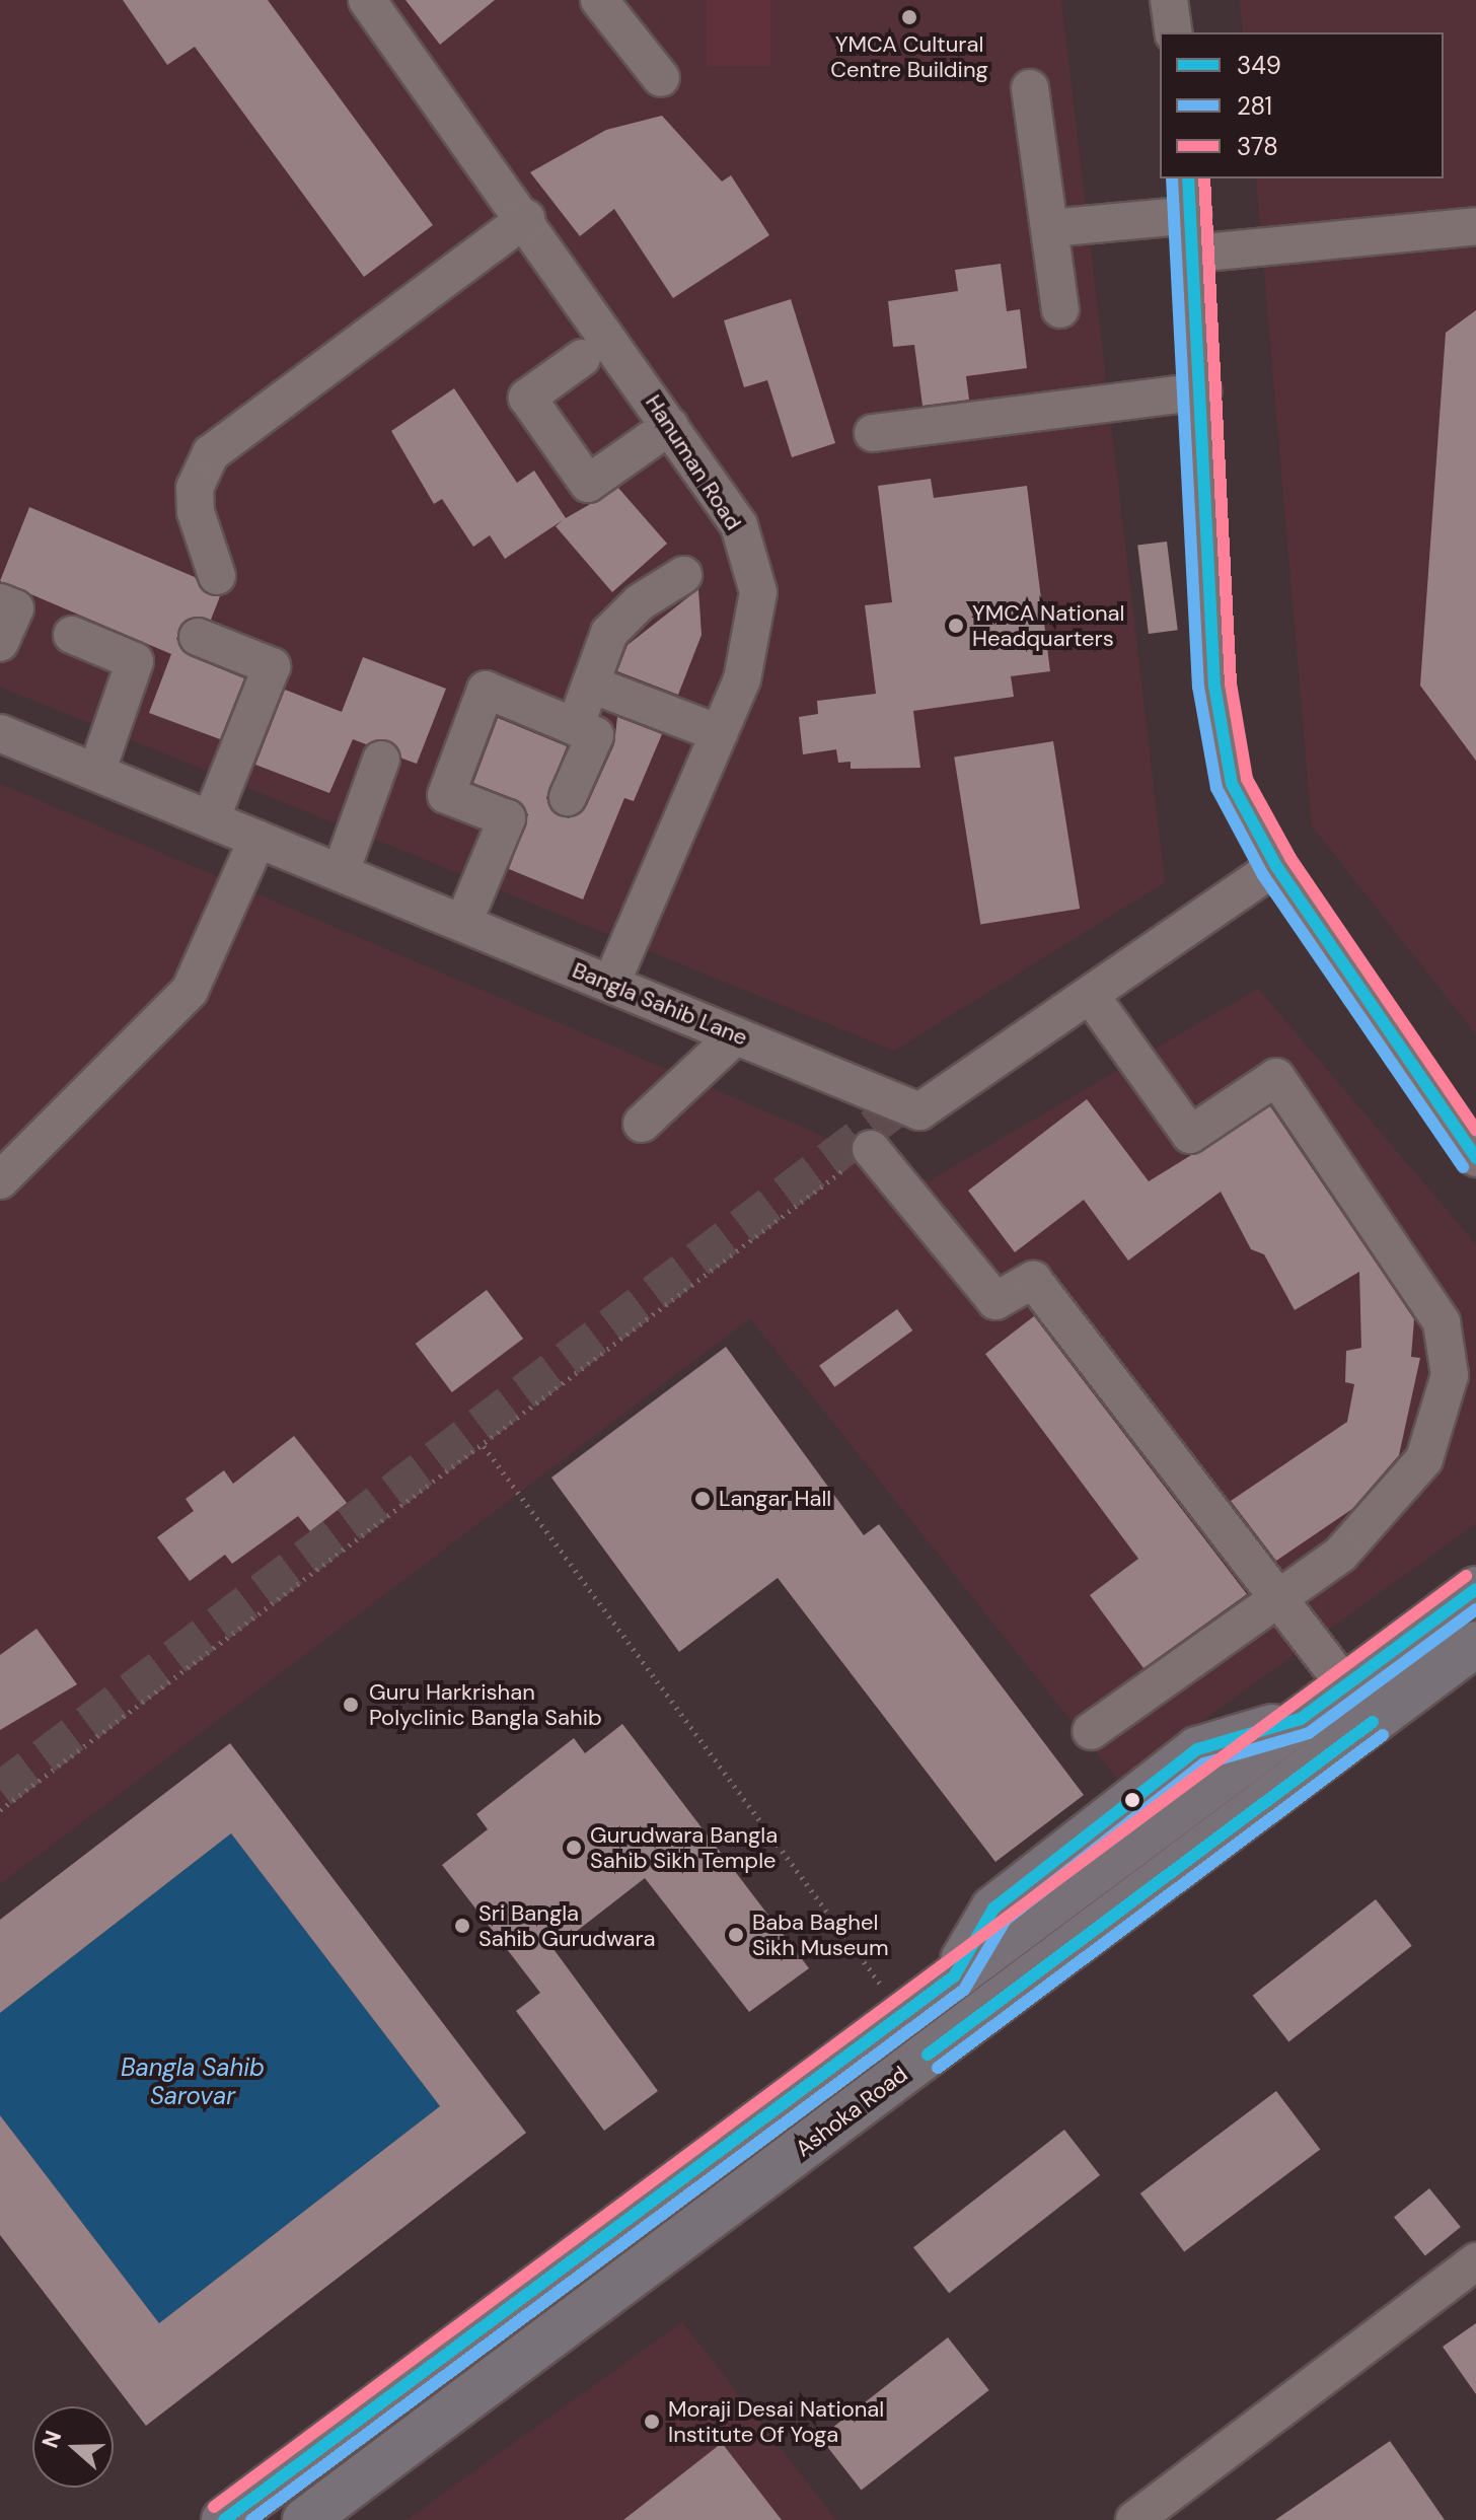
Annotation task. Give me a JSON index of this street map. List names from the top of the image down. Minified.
{"streets":{"main road":["Ashoka Road"],"street":["Hanuman Road","Bangla Sahib Lane"]},"crossings":[["Hanuman Road","Bangla Sahib Lane"]],"water":["Bangla Sahib Sarovar"],"places":["YMCA Cultural Centre Building","YMCA National Headquarters","Langar Hall","Guru Harkrishan Polyclinic Bangla Sahib","Gurudwara Bangla Sahib Sikh Temple","Sri Bangla Sahib Gurudwara","Baba Baghel Sikh Museum","Moraji Desai National Institute Of Yoga"],"lines":["transit line 349","transit line 281","transit line 378"],"legend":["349","281","378"],"north":"left"}
